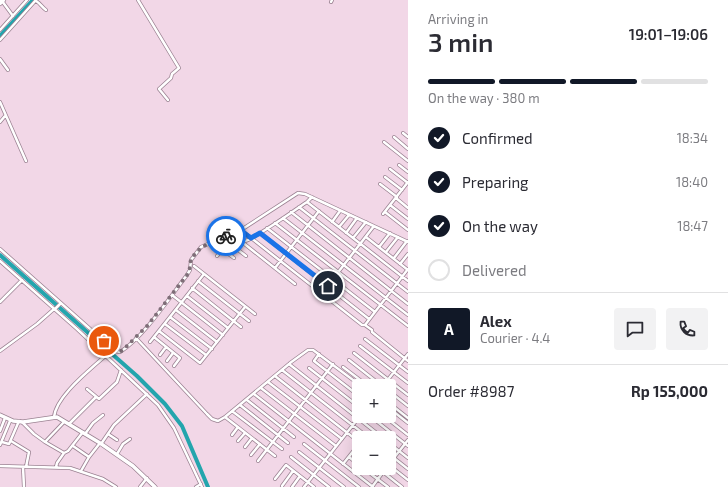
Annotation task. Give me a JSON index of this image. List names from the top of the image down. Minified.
{"page":{"heading":["3 min","Arriving in","19:01–19:06"],"panel":["Alex","Courier · 4.4","Order #8987","Rp 155,000"],"bar":"On the way · 380 m","list":[["Confirmed","18:34"],["Preparing","18:40"],["On the way","18:47"],"Delivered"],"round":"A","map_buttons":["+","−"]}}
